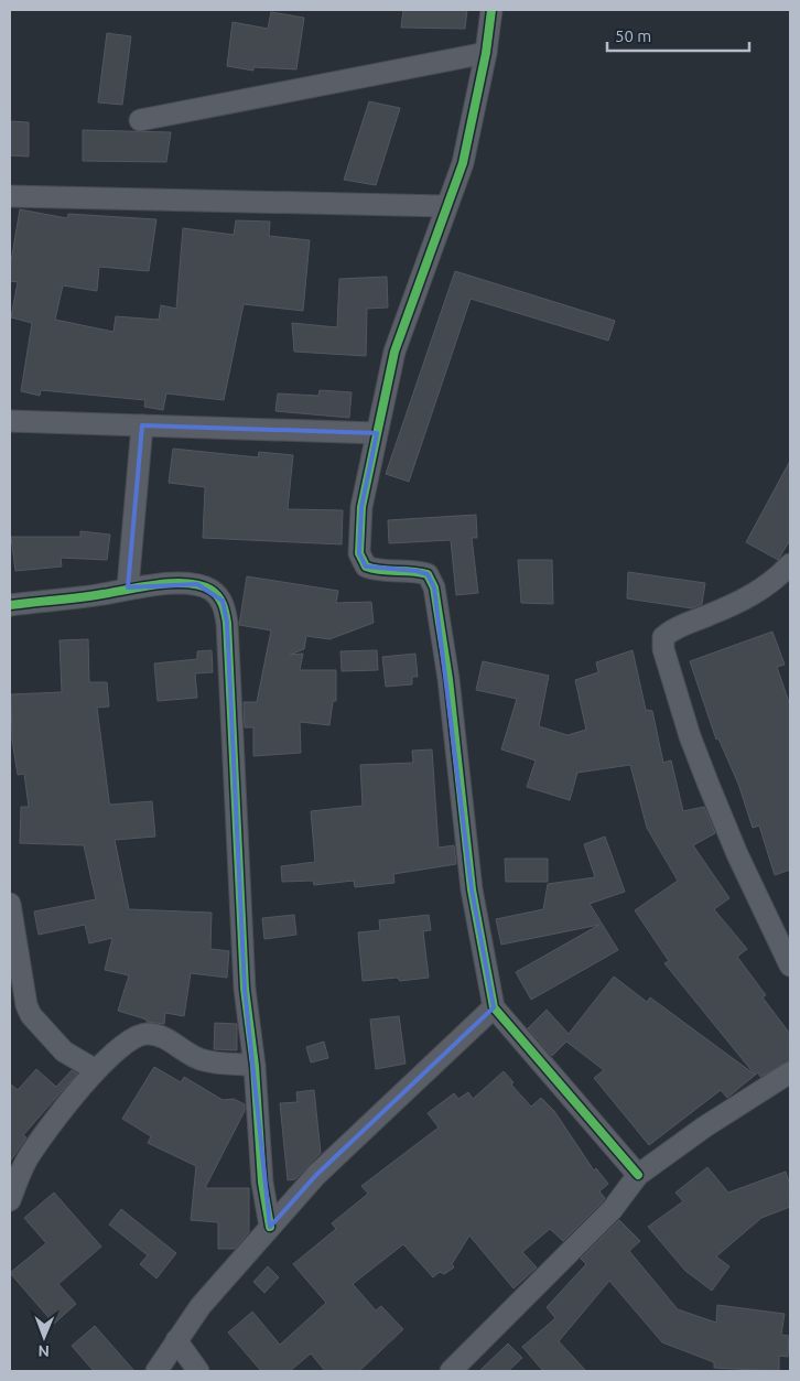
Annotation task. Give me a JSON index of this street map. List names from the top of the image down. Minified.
{"scale_bar":"50 m","north":"bottom"}
